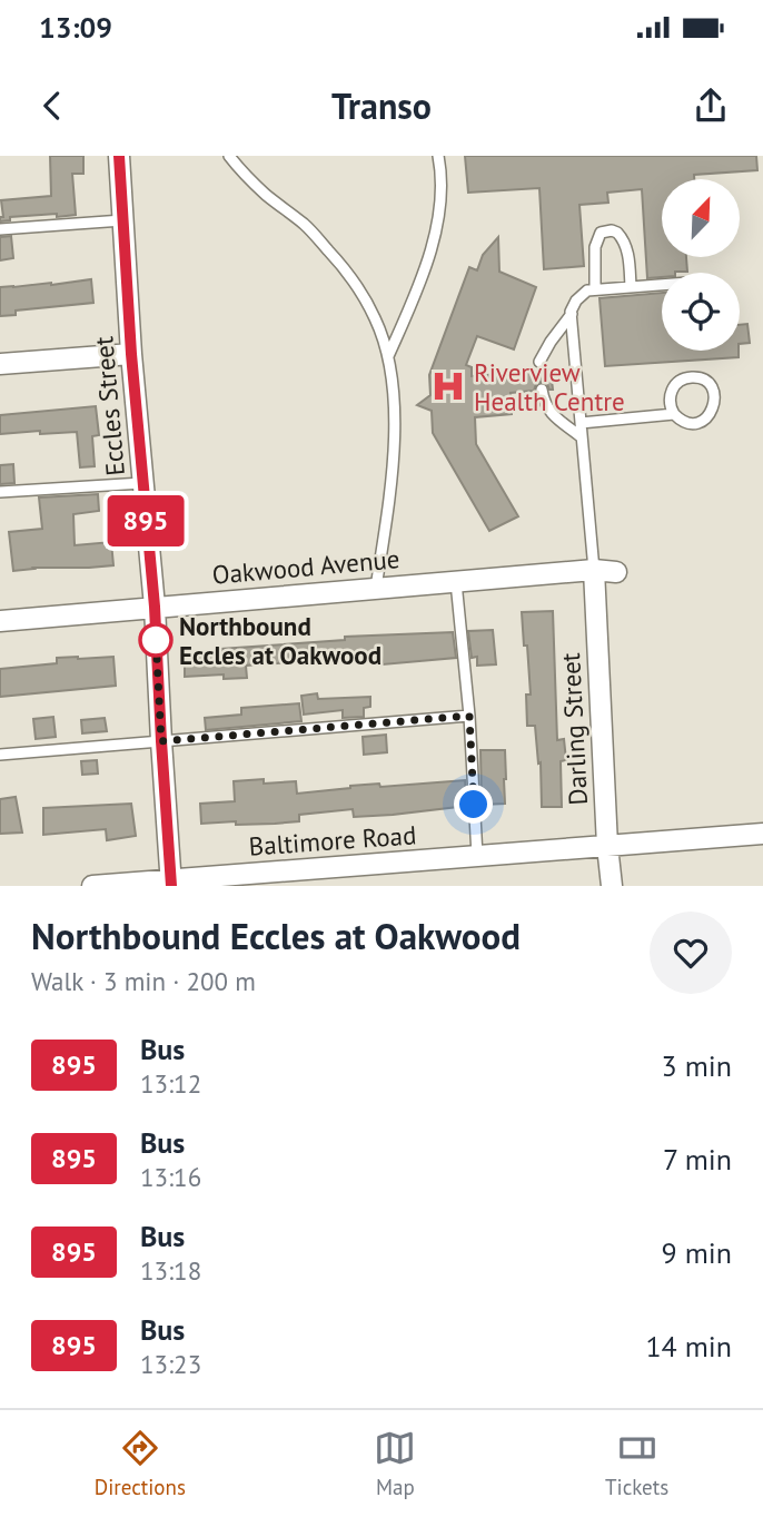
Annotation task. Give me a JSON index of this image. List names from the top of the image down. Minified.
{"streets":{"street":["Eccles Street","Oakwood Avenue","Darling Street","Baltimore Road"]},"crossings":[["Eccles Street","Oakwood Avenue"],["Eccles Street","Baltimore Road"],["Oakwood Avenue","Darling Street"],["Darling Street","Baltimore Road"]],"places":{"hospital":["Riverview Health Centre"],"other":["Northbound Eccles at Oakwood"]},"lines":["bus line 895"],"north":"top right","page":{"status":"13:09","header":"Transo","on_map":"895","heading":["Northbound Eccles at Oakwood","Walk · 3 min · 200 m"],"list":[{"mark":"895","name":"Bus","note":"13:12","value":"3 min"},{"mark":"895","name":"Bus","note":"13:16","value":"7 min"},{"mark":"895","name":"Bus","note":"13:18","value":"9 min"},{"mark":"895","name":"Bus","note":"13:23","value":"14 min"}],"tabs":["Directions","Map","Tickets"]}}
